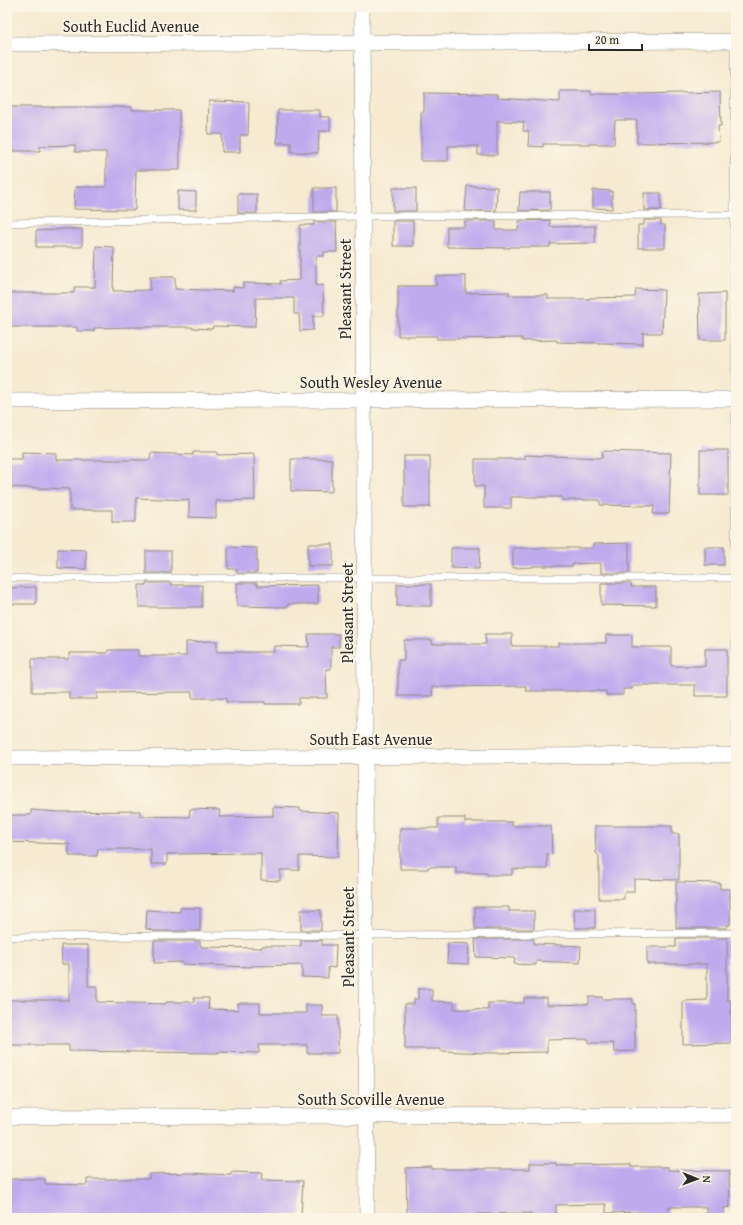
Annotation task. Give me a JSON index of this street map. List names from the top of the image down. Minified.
{"streets":{"street":["South Euclid Avenue","Pleasant Street","South Wesley Avenue","South East Avenue","South Scoville Avenue"]},"crossings":[["South Euclid Avenue","Pleasant Street"],["Pleasant Street","South Wesley Avenue"],["Pleasant Street","South East Avenue"],["Pleasant Street","South Scoville Avenue"]],"scale_bar":"20 m","north":"right"}
